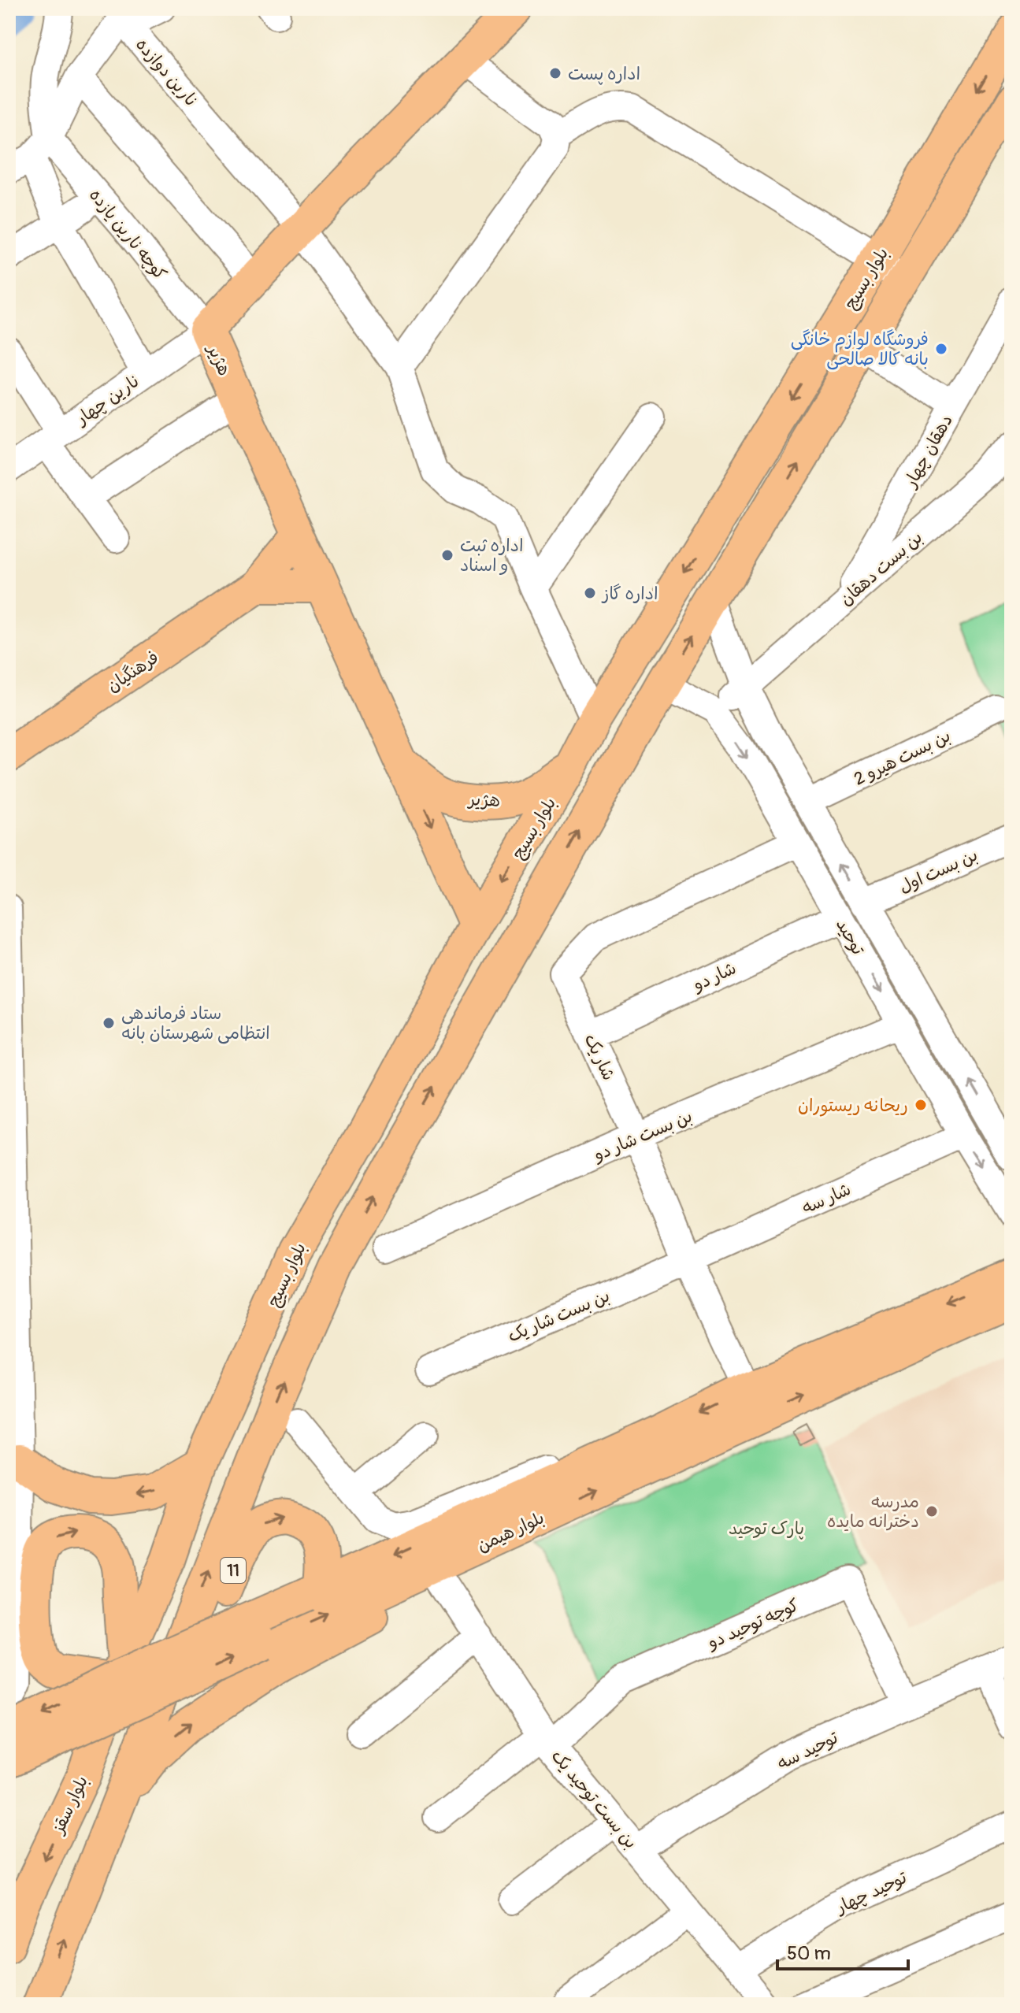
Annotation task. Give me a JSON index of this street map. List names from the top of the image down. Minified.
{"streets":{"main road":["بلوار بسیج","هژیر","فرهنگیان","بلوار هیمن","11","بلوار سقز"],"street":["نارین دوازده","کوچه نارین یازده","نارین چهار","دهقان چهار","بن بست دهقان","بن بست هیرو 2","بن بست اول","توحید","شار دو","شار یک","بن بست شار دو","شار سه","بن بست شار یک","کوچه توحید دو","توحید سه","بن بست توحید یک","توحید چهار"]},"crossings":[["نارین دوازده","کوچه نارین یازده"],["نارین دوازده","بلوار بسیج"],["نارین دوازده","هژیر"],["کوچه نارین یازده","هژیر"],["کوچه نارین یازده","نارین چهار"],["بلوار بسیج","هژیر"],["بلوار بسیج","توحید"],["بلوار بسیج","بلوار هیمن"],["بلوار بسیج","11"],["بلوار بسیج","بلوار سقز"],["هژیر","نارین چهار"],["هژیر","فرهنگیان"],["دهقان چهار","بن بست دهقان"],["بن بست دهقان","توحید"],["بن بست هیرو 2","توحید"],["بن بست اول","توحید"],["توحید","شار دو"],["توحید","شار یک"],["توحید","بن بست شار دو"],["توحید","شار سه"],["شار دو","شار یک"],["شار یک","بن بست شار دو"],["شار یک","شار سه"],["شار یک","بن بست شار یک"],["شار یک","بلوار هیمن"],["شار سه","بن بست شار یک"],["بلوار هیمن","11"],["بلوار هیمن","بلوار سقز"],["کوچه توحید دو","توحید سه"],["کوچه توحید دو","بن بست توحید یک"],["توحید سه","بن بست توحید یک"],["بن بست توحید یک","توحید چهار"]],"parks":["پارک توحید"],"places":["اداره پست","فروشگاه لوازم خانگی بانه کالا صالحی","اداره ثبت و اسناد","اداره گاز","ستاد فرماندهی انتظامی شهرستان بانه","ریحانە ریستوران","مدرسه دخترانه مایده"],"scale_bar":"50 m"}
